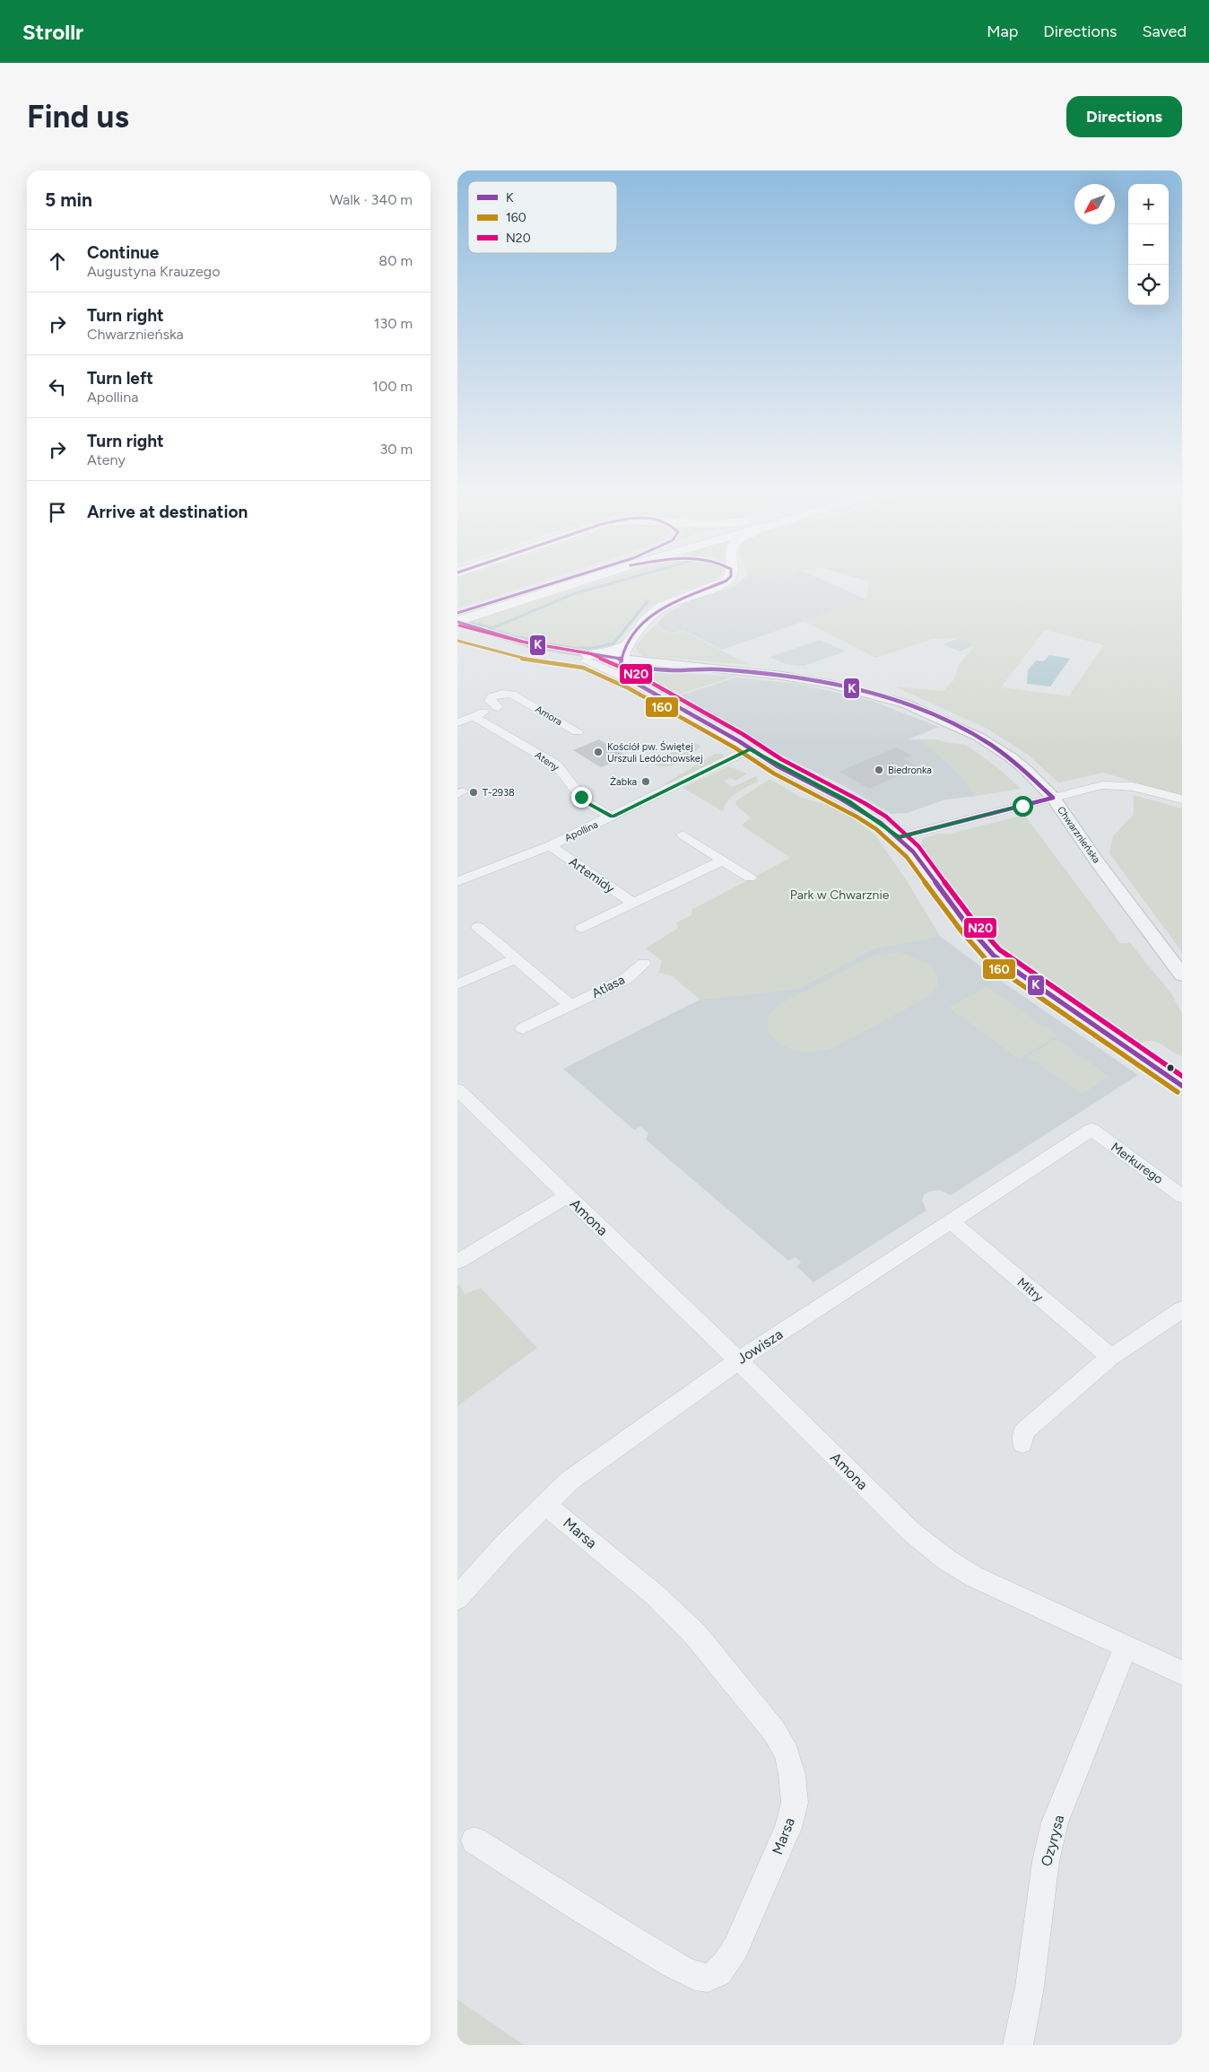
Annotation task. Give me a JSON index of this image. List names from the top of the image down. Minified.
{"streets":{"street":["Amora","Ateny","Apollina","Chwarznieńska","Artemidy","Atlasa","Merkurego","Amona","Mitry","Jowisza","Marsa","Ozyrysa"]},"crossings":[["Amora","Ateny"],["Ateny","Apollina"],["Apollina","Artemidy"],["Merkurego","Jowisza"],["Amona","Jowisza"],["Amona","Ozyrysa"],["Mitry","Jowisza"],["Jowisza","Marsa"]],"parks":["Park w Chwarznie"],"places":["Kościół pw. Świętej Urszuli Ledóchowskej","Biedronka","Żabka","T-2938"],"lines":["transit line K","transit line N20","transit line 160"],"legend":["K","160","N20"],"north":"bottom left","page":{"header":"Strollr","nav":["Map","Directions","Saved"],"buttons":"Directions","title":"Find us","heading":["5 min","Walk · 340 m"],"map_buttons":["+","−"],"list":[["Continue","Augustyna Krauzego","80 m"],["Turn right","Chwarznieńska","130 m"],["Turn left","Apollina","100 m"],["Turn right","Ateny","30 m"],"Arrive at destination"]}}
